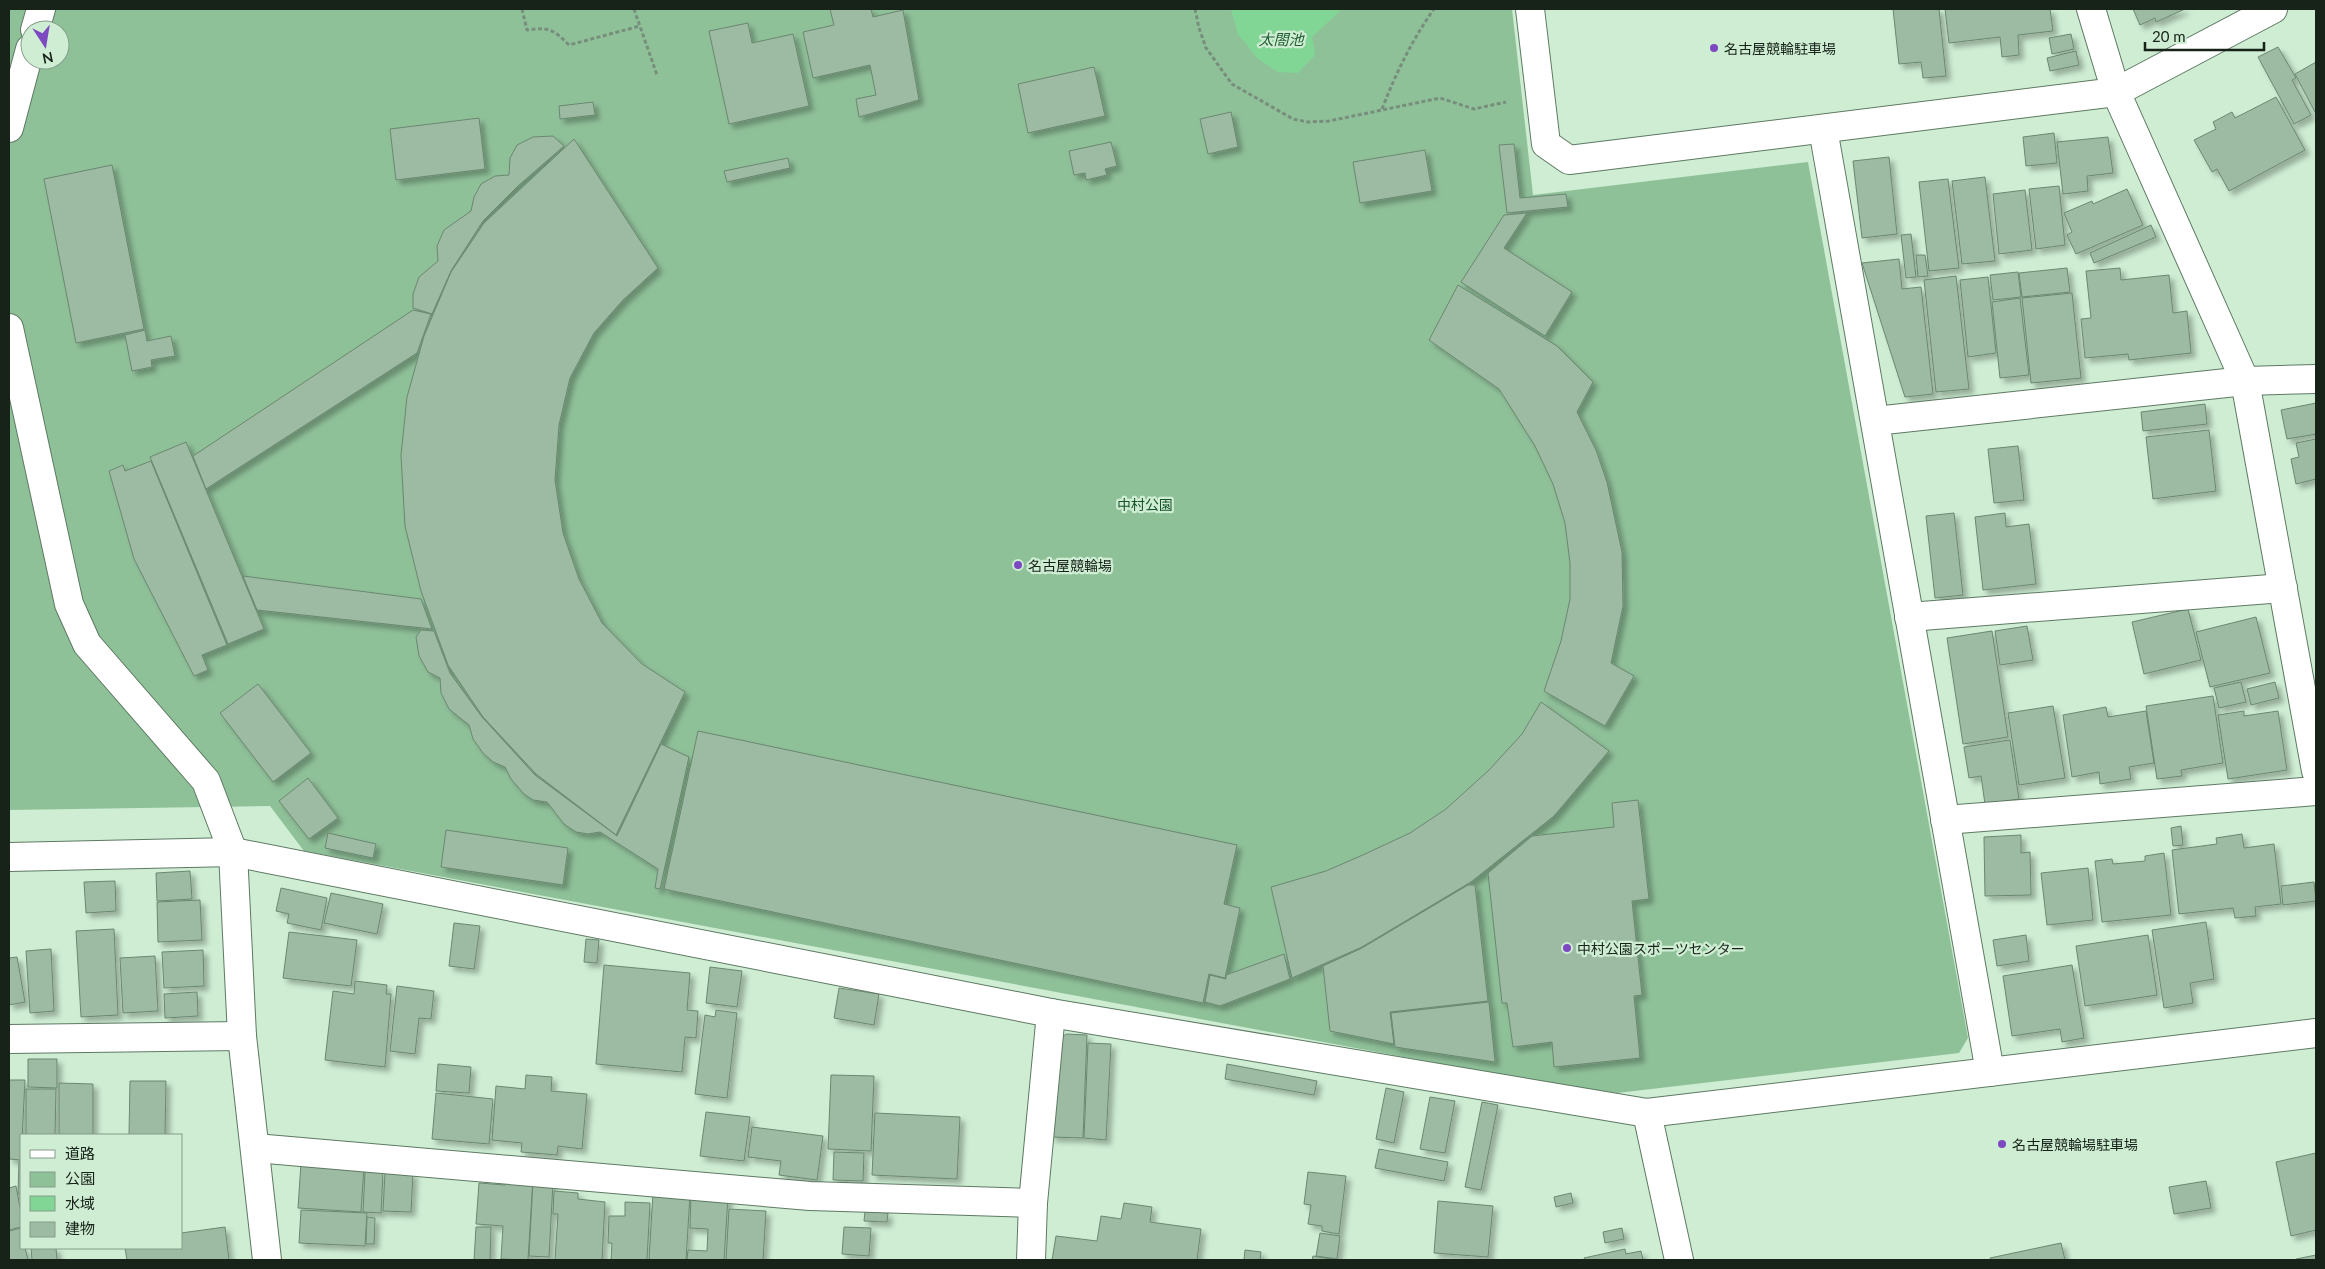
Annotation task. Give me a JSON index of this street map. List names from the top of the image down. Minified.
{"water":["太閤池"],"parks":["中村公園"],"places":["名古屋競輪駐車場","名古屋競輪場","中村公園スポーツセンター","名古屋競輪場駐車場"],"legend":["道路","公園","水域","建物"],"scale_bar":"20 m","north":"bottom"}
